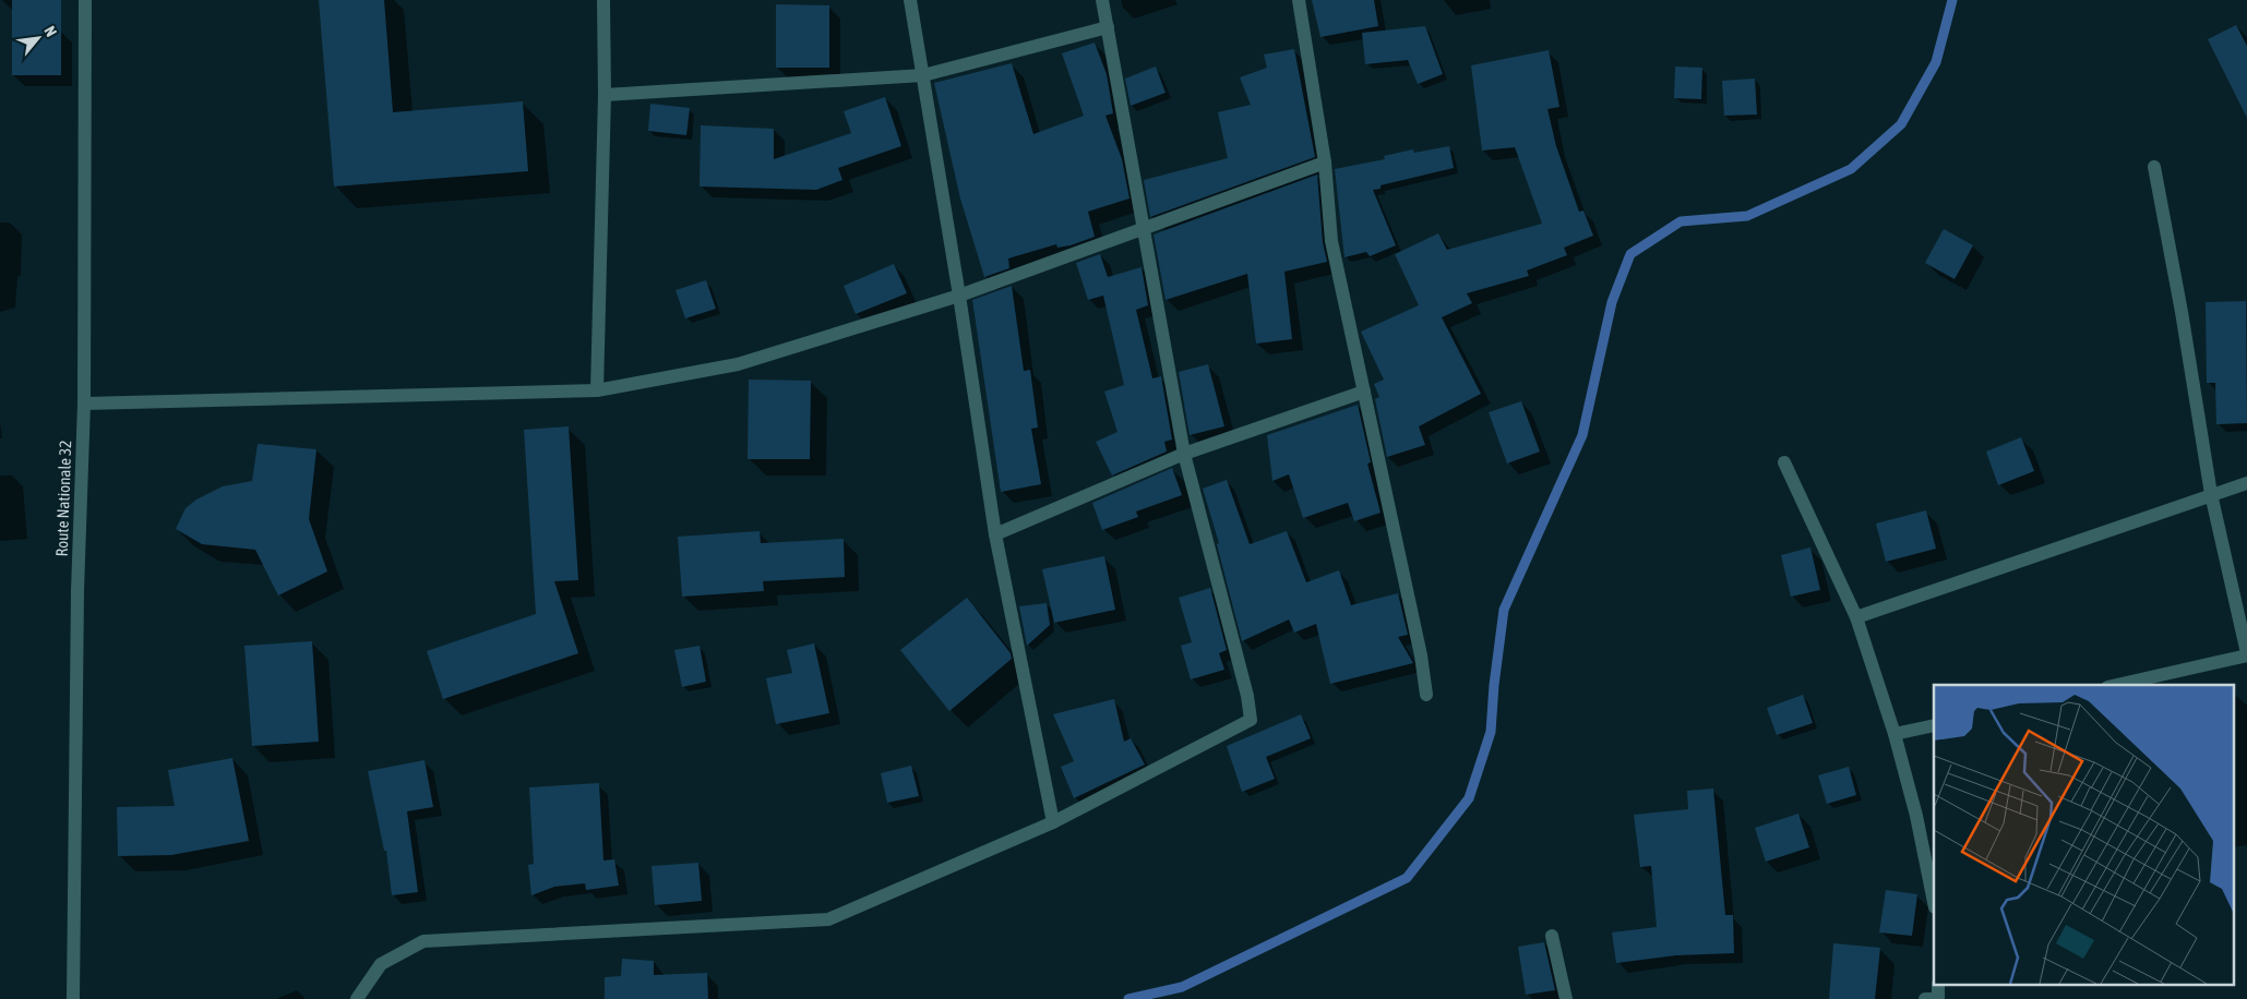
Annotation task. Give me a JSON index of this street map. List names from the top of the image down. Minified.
{"streets":{"street":["Route Nationale 32"]},"north":"top right"}
